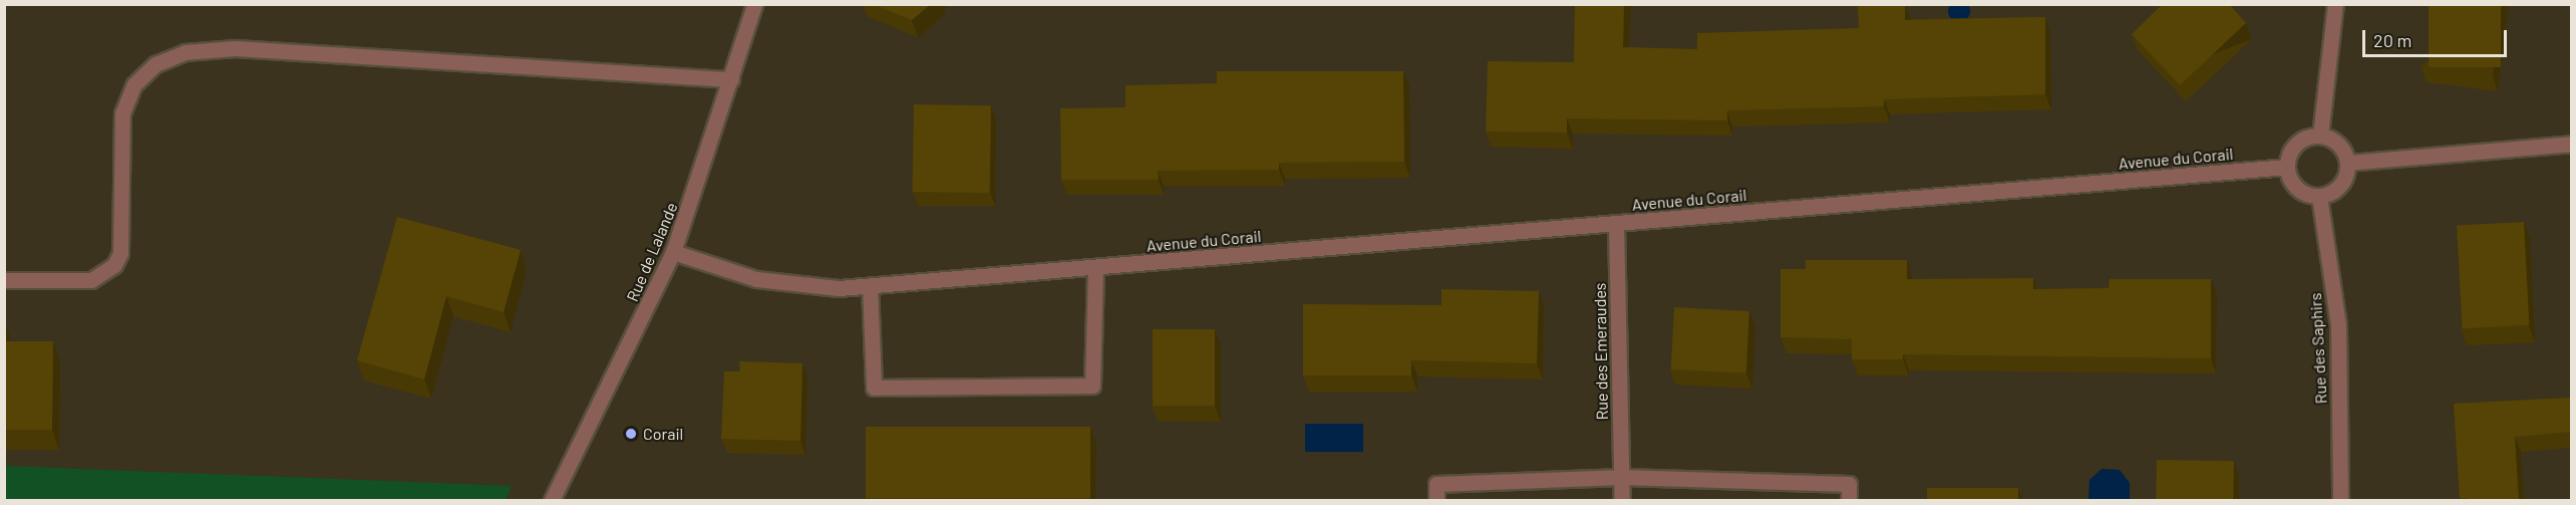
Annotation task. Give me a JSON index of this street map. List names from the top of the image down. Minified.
{"streets":{"street":["Avenue du Corail","Rue de Lalande","Rue des Saphirs","Rue des Emeraudes"]},"crossings":[["Avenue du Corail","Rue de Lalande"],["Avenue du Corail","Rue des Saphirs"],["Avenue du Corail","Rue des Emeraudes"]],"places":["Corail"],"scale_bar":"20 m"}
